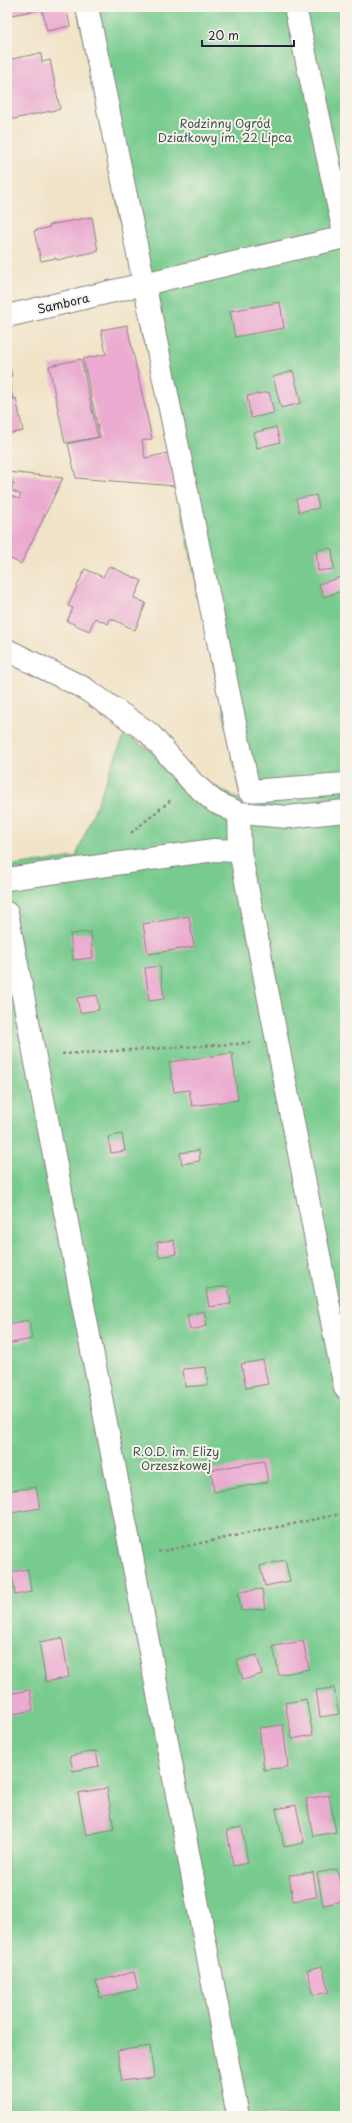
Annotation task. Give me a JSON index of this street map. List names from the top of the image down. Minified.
{"streets":{"street":["Sambora"]},"parks":["Rodzinny Ogród Działkowy im. 22 Lipca","R.O.D. im. Elizy Orzeszkowej"],"scale_bar":"20 m"}
